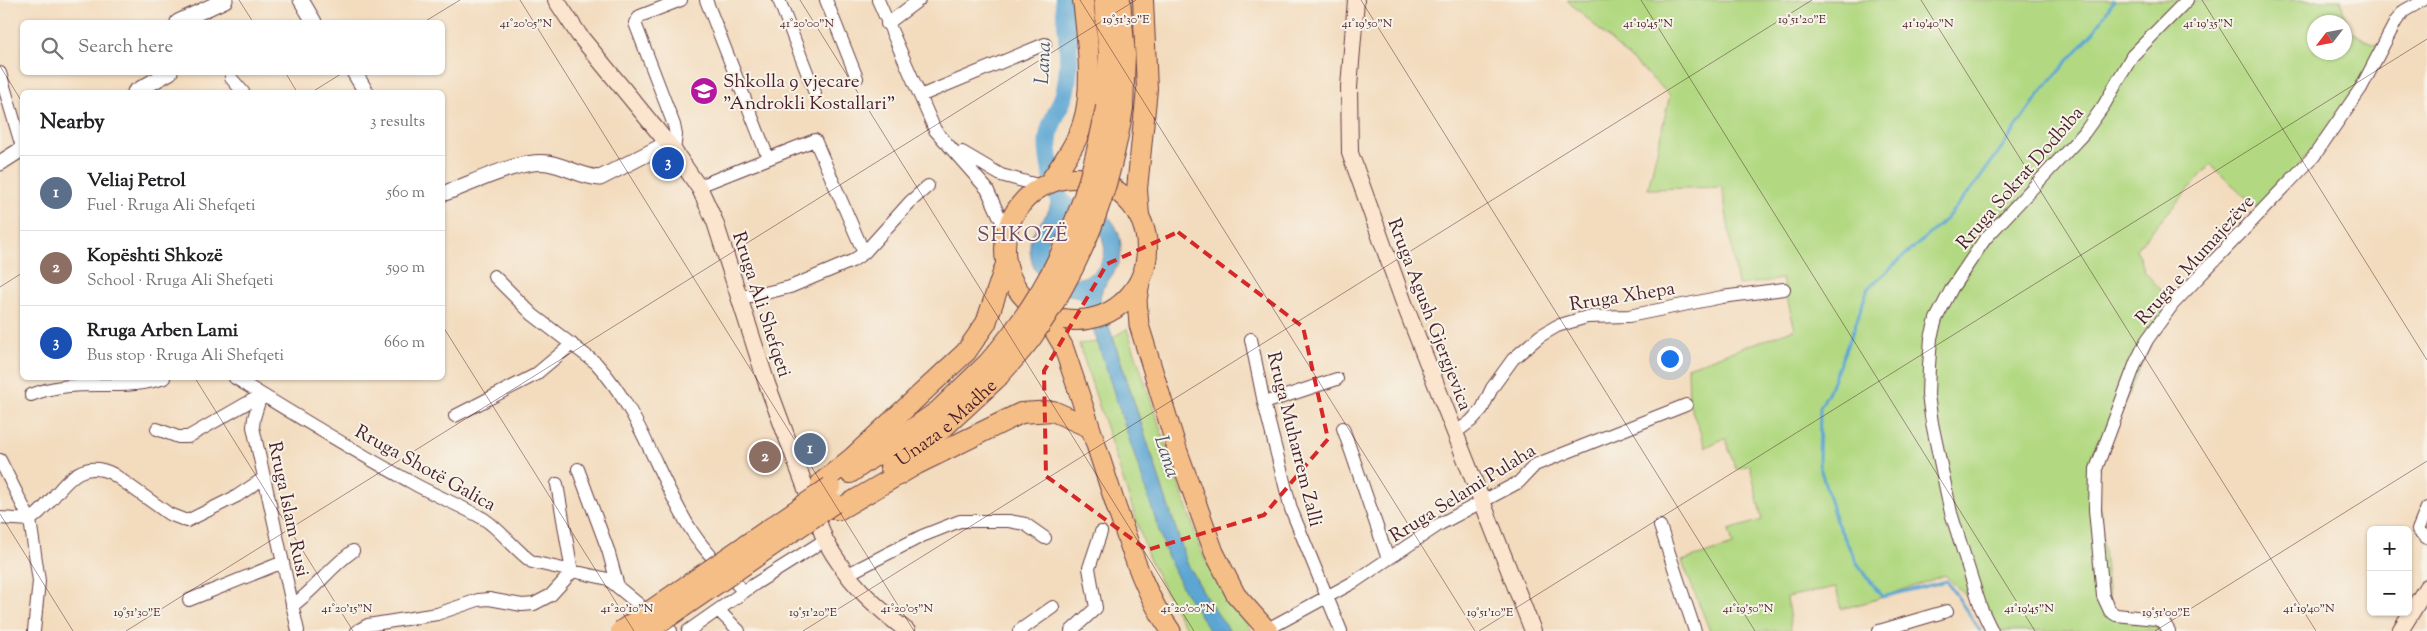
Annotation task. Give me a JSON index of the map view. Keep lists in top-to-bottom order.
{
  "streets": {
    "highway": ["Unaza e Madhe"],
    "main road": ["Rruga Ali Shefqeti", "Rruga Agush Gjergjevica"],
    "street": [
      "Rruga Sokrat Dodbiba",
      "Rruga e Mumajezëve",
      "Rruga Xhepa",
      "Rruga Muharrem Zalli",
      "Rruga Shotë Galica",
      "Rruga Selami Pulaha",
      "Rruga Islam Rusi"
    ]
  },
  "crossings": [
    ["Rruga Xhepa", "Rruga Agush Gjergjevica"],
    ["Rruga Agush Gjergjevica", "Rruga Selami Pulaha"],
    ["Rruga Muharrem Zalli", "Rruga Selami Pulaha"],
    ["Rruga Shotë Galica", "Rruga Islam Rusi"]
  ],
  "districts": ["SHKOZË"],
  "water": ["Lana"],
  "places": {
    "school or university": ["Shkolla 9 vjecare \"Androkli Kostallari\""]
  },
  "north": "bottom left",
  "page": {
    "search": "Search here",
    "heading": ["Nearby", "3 results"],
    "pins": ["3", "1", "2"],
    "list": [
      {
        "mark": "1",
        "name": "Veliaj Petrol",
        "note": "Fuel · Rruga Ali Shefqeti",
        "value": "560 m"
      },
      {
        "mark": "2",
        "name": "Kopështi Shkozë",
        "note": "School · Rruga Ali Shefqeti",
        "value": "590 m"
      },
      {
        "mark": "3",
        "name": "Rruga Arben Lami",
        "note": "Bus stop · Rruga Ali Shefqeti",
        "value": "660 m"
      }
    ],
    "map_buttons": ["+", "−"]
  },
  "coordinates": [
    "19°51'30\"E",
    "19°51'20\"E",
    "41°20'05\"N",
    "41°20'00\"N",
    "41°19'50\"N",
    "41°19'45\"N",
    "41°19'40\"N",
    "41°19'35\"N",
    "41°20'15\"N",
    "41°20'10\"N",
    "19°51'10\"E",
    "19°51'00\"E"
  ]
}
